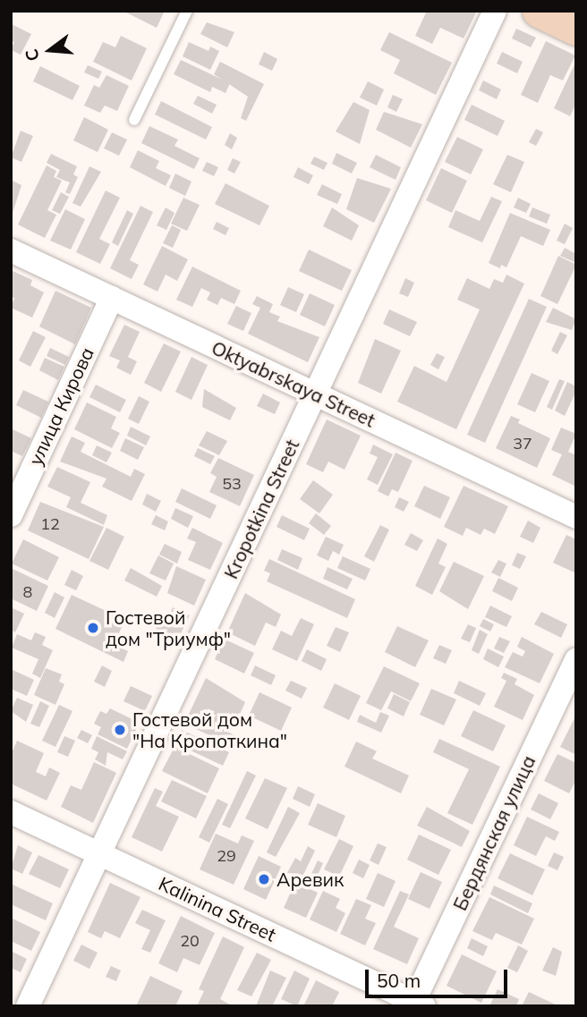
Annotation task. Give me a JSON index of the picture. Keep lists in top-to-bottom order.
{
  "streets": {
    "street": [
      "Oktyabrskaya Street",
      "улица Кирова",
      "Kropotkina Street",
      "Бердянская улица",
      "Kalinina Street"
    ]
  },
  "crossings": [
    ["Oktyabrskaya Street", "улица Кирова"],
    ["Oktyabrskaya Street", "Kropotkina Street"],
    ["Kropotkina Street", "Kalinina Street"],
    ["Бердянская улица", "Kalinina Street"]
  ],
  "places": ["Гостевой дом \"Триумф\"", "Гостевой дом \"На Кропоткина\"", "Аревик"],
  "house_numbers": [
    "37",
    "53",
    "12",
    "8",
    "29",
    "20"
  ],
  "scale_bar": "50 m",
  "north": "left"
}
